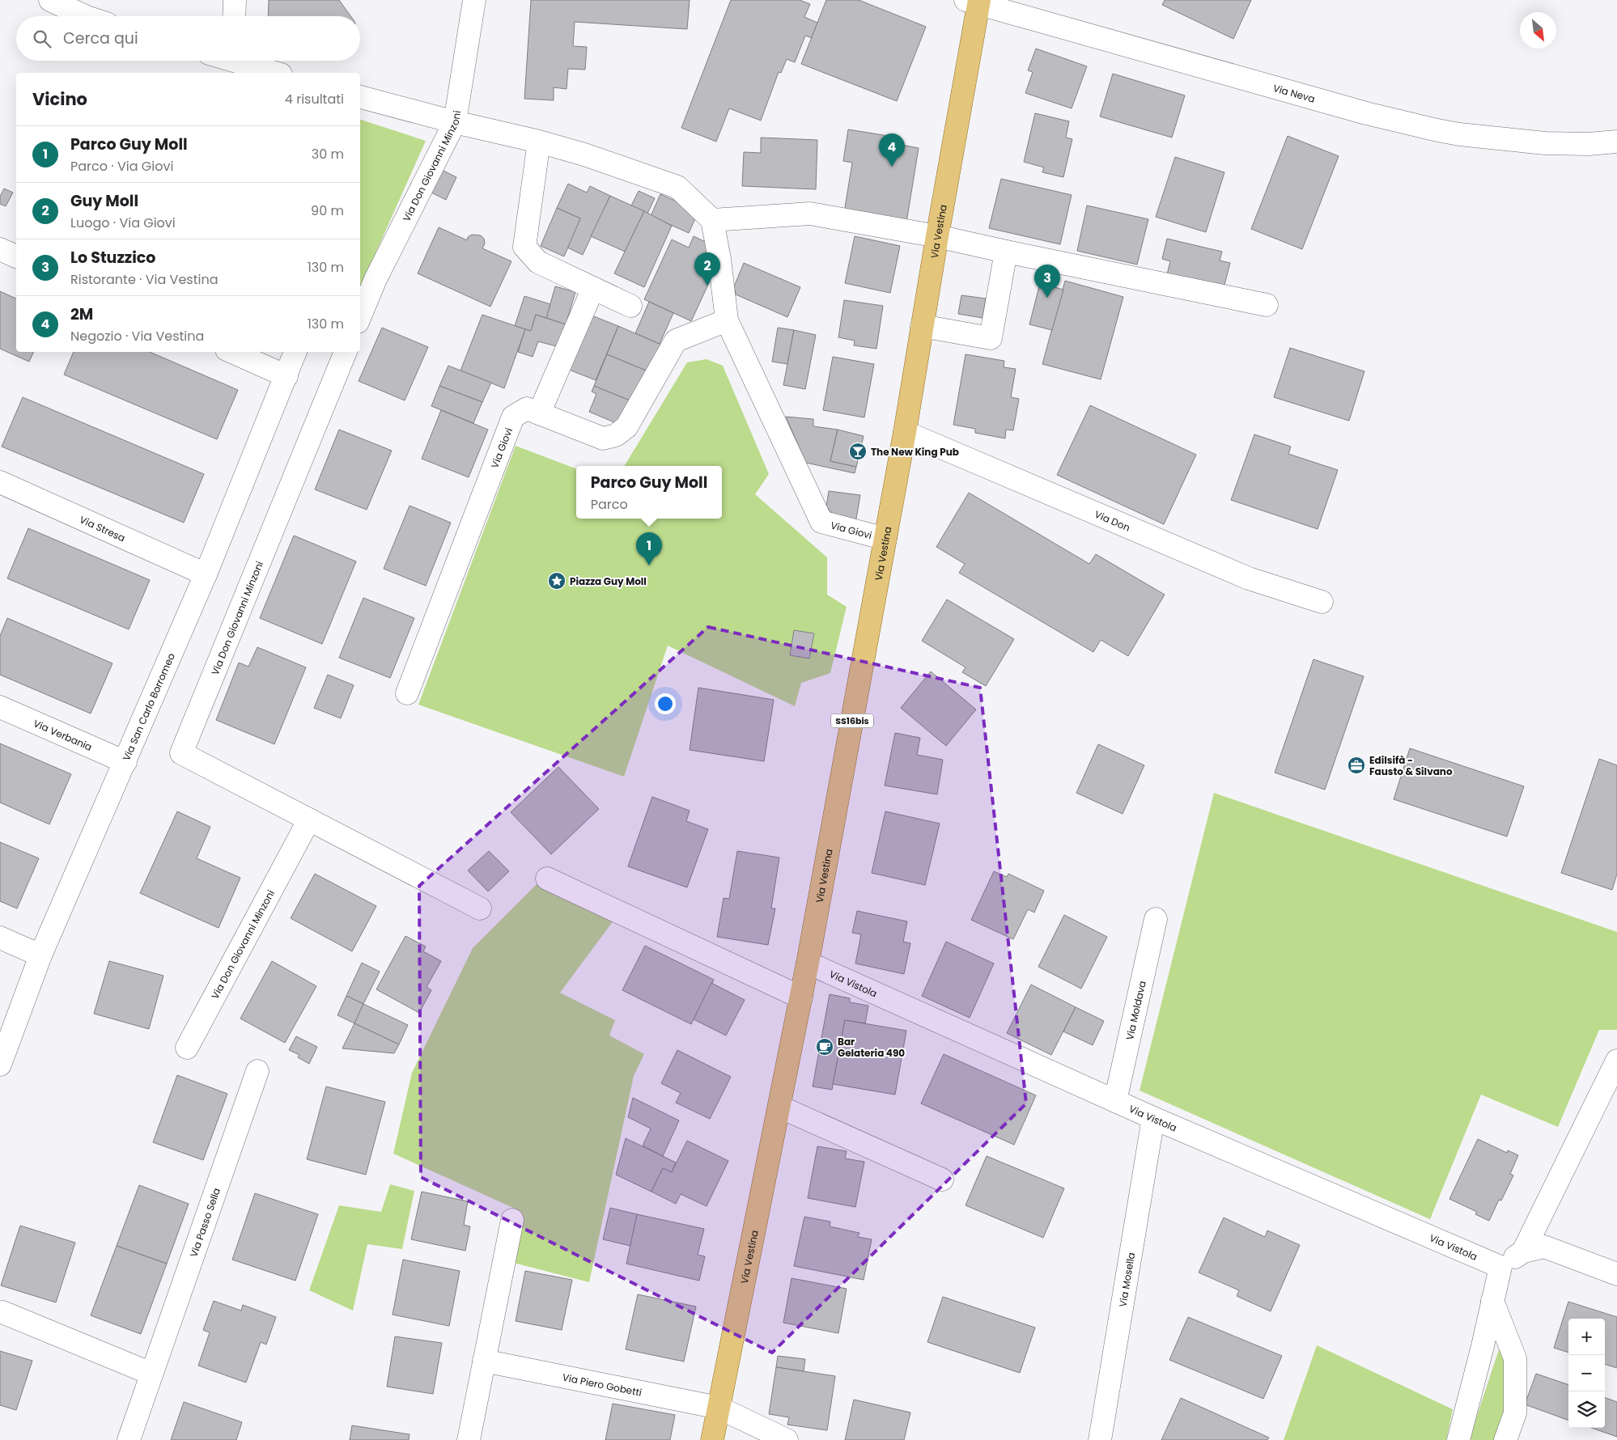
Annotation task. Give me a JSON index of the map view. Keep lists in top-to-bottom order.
{
  "streets": {
    "main road": ["Via Vestina", "SS16bis"],
    "street": [
      "Via Neva",
      "Via Don Giovanni Minzoni",
      "Via Giovi",
      "Via Don",
      "Via Stresa",
      "Via San Carlo Borromeo",
      "Via Verbania",
      "Via Vistola",
      "Via Moldava",
      "Via Passo Sella",
      "Via Mosella",
      "Via Piero Gobetti"
    ]
  },
  "crossings": [
    ["Via Neva", "Via Vestina"],
    ["Via Vestina", "Via Giovi"],
    ["Via Vestina", "Via Don"],
    ["Via Vestina", "Via Vistola"],
    ["Via Vestina", "Via Piero Gobetti"],
    ["Via Stresa", "Via San Carlo Borromeo"],
    ["Via San Carlo Borromeo", "Via Verbania"],
    ["Via Vistola", "Via Moldava"],
    ["Via Vistola", "Via Mosella"]
  ],
  "places": {
    "bar": ["The New King Pub"],
    "place": ["Piazza Guy Moll"],
    "office": ["Edilsifà - Fausto & Silvano"],
    "cafe": ["Bar Gelateria 490"]
  },
  "north": "bottom right",
  "page": {
    "search": "Cerca qui",
    "heading": ["Vicino", "4 risultati"],
    "list": [
      {
        "mark": "1",
        "name": "Parco Guy Moll",
        "note": "Parco · Via Giovi",
        "value": "30 m"
      },
      {
        "mark": "2",
        "name": "Guy Moll",
        "note": "Luogo · Via Giovi",
        "value": "90 m"
      },
      {
        "mark": "3",
        "name": "Lo Stuzzico",
        "note": "Ristorante · Via Vestina",
        "value": "130 m"
      },
      {
        "mark": "4",
        "name": "2M",
        "note": "Negozio · Via Vestina",
        "value": "130 m"
      }
    ],
    "pins": [
      "4",
      "2",
      "3",
      "1"
    ],
    "popup": ["Parco Guy Moll", "Parco"],
    "map_buttons": ["+", "−"]
  }
}
